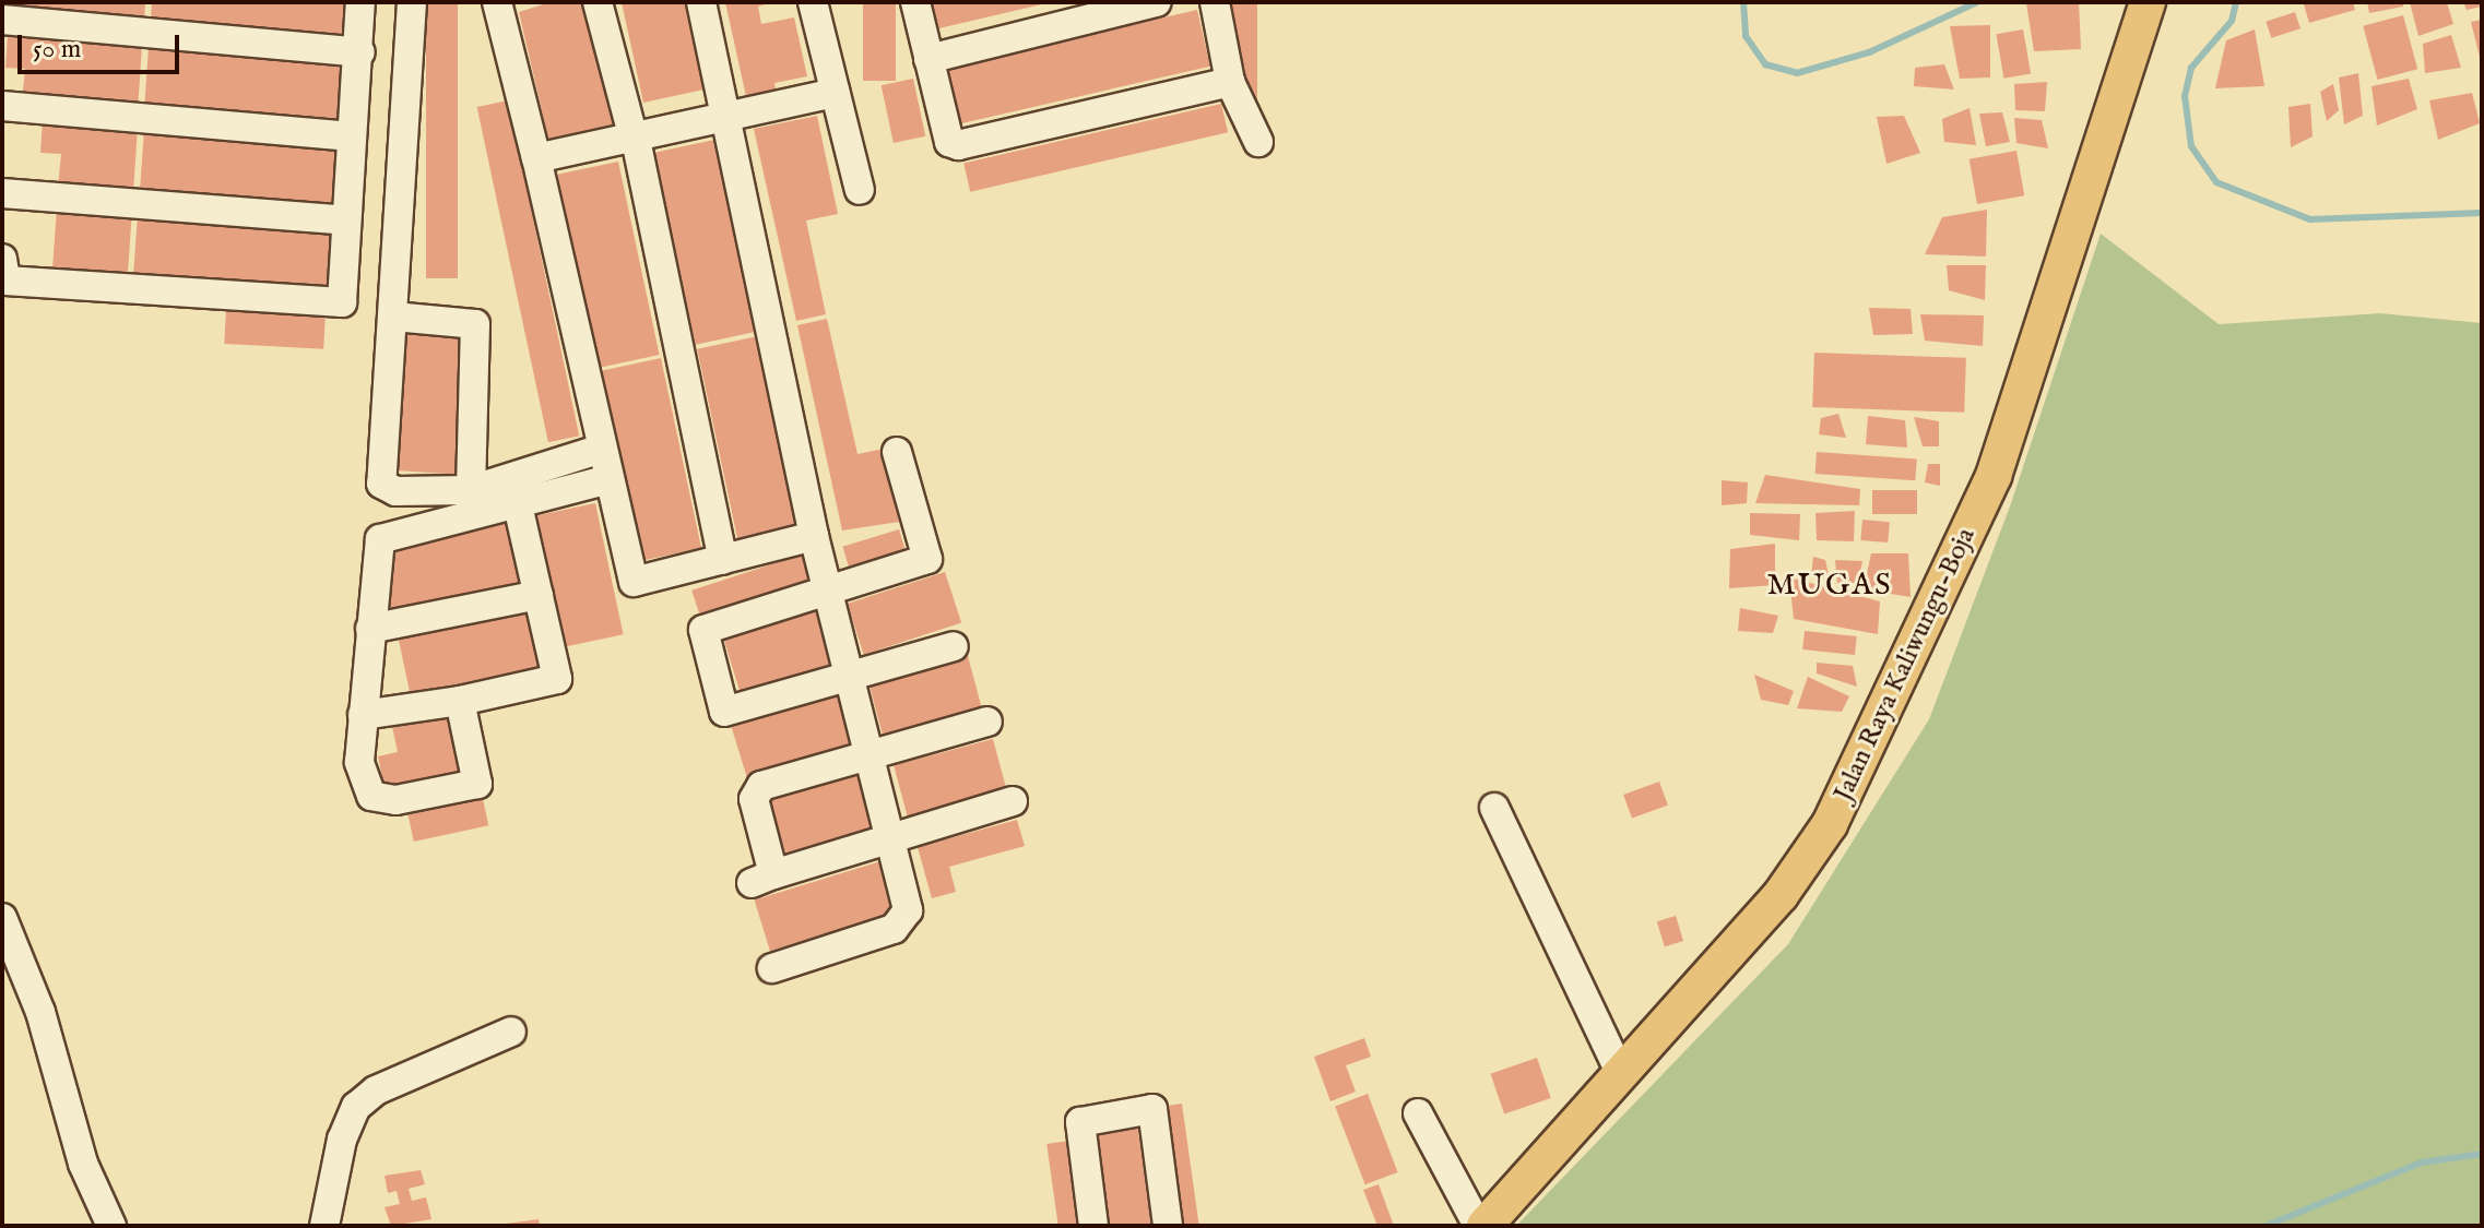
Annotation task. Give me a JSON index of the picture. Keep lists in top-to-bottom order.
{
  "streets": {
    "main road": ["Jalan Raya Kaliwungu-Boja"]
  },
  "districts": ["MUGAS"],
  "scale_bar": "50 m"
}
